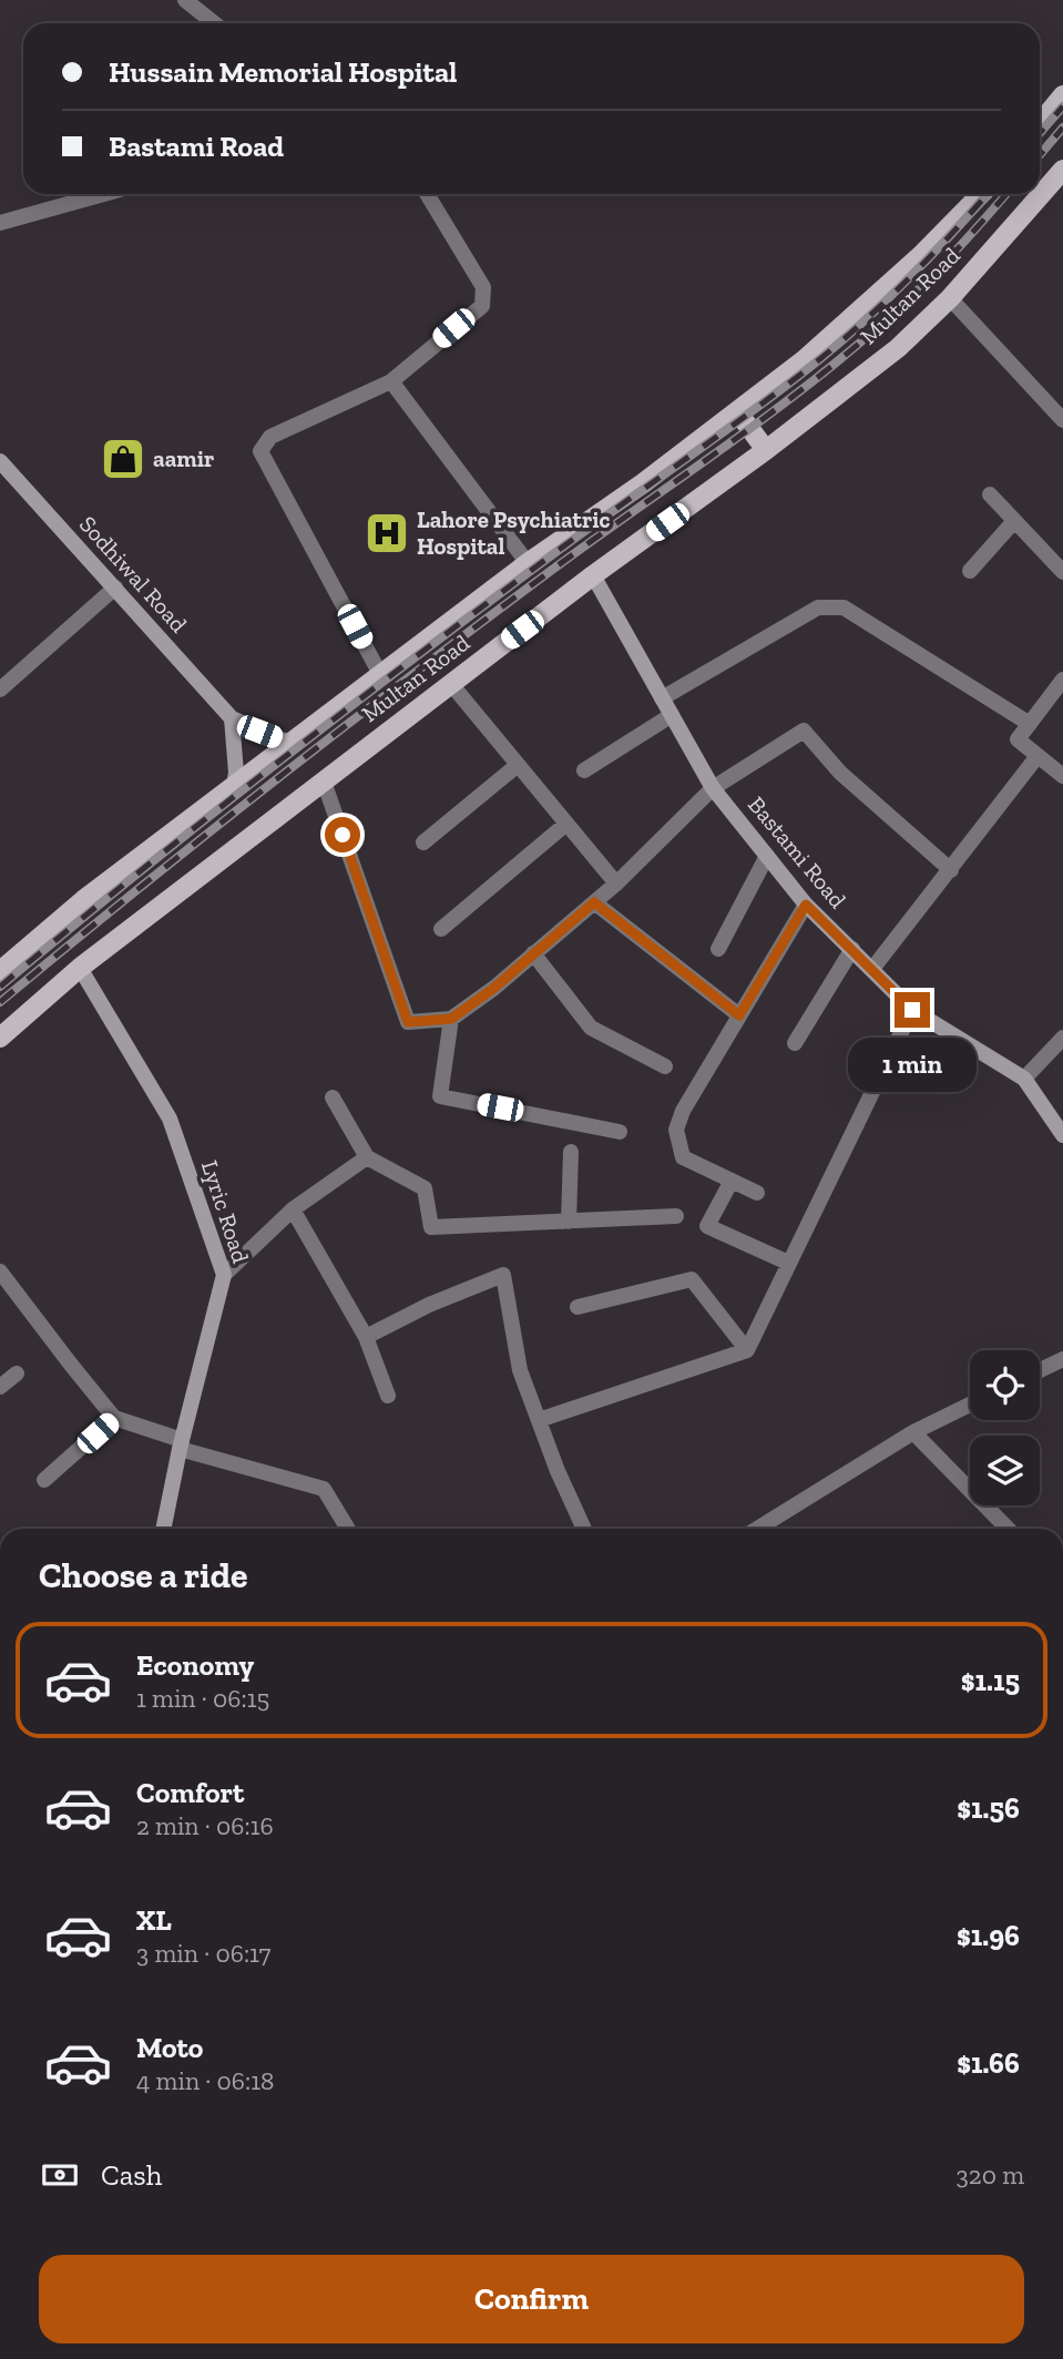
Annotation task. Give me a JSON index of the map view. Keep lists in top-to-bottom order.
{
  "streets": {
    "main road": ["Multan Road"],
    "street": ["Sodhiwal Road", "Bastami Road", "Lyric Road"]
  },
  "crossings": [
    ["Multan Road", "Sodhiwal Road"],
    ["Multan Road", "Bastami Road"],
    ["Multan Road", "Lyric Road"]
  ],
  "places": {
    "shop": ["aamir"],
    "hospital": ["Lahore Psychiatric Hospital"]
  },
  "page": {
    "banner": ["Hussain Memorial Hospital", "Bastami Road"],
    "bubble": "1 min",
    "heading": "Choose a ride",
    "list": [
      {
        "name": "Economy",
        "note": "1 min · 06:15",
        "value": "$1.15"
      },
      {
        "name": "Comfort",
        "note": "2 min · 06:16",
        "value": "$1.56"
      },
      {
        "name": "XL",
        "note": "3 min · 06:17",
        "value": "$1.96"
      },
      {
        "name": "Moto",
        "note": "4 min · 06:18",
        "value": "$1.66"
      }
    ],
    "pay": ["Cash", "320 m"],
    "buttons": "Confirm"
  }
}
